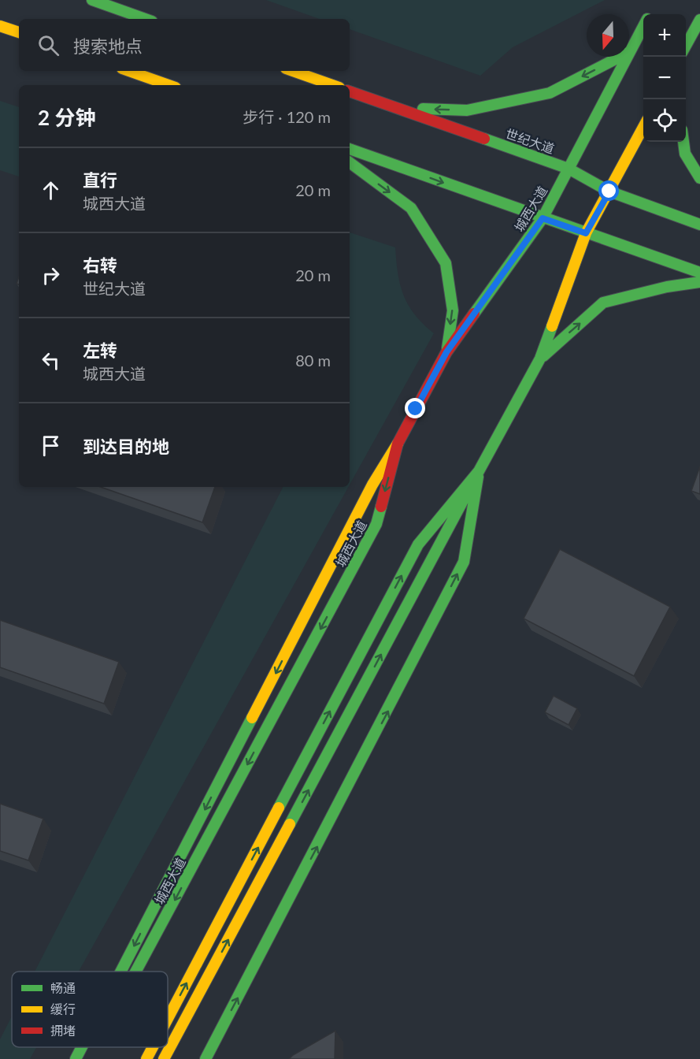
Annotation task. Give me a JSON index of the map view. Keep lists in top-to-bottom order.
{
  "streets": {
    "main road": ["世纪大道", "城西大道"]
  },
  "crossings": [
    ["世纪大道", "城西大道"]
  ],
  "legend": ["畅通", "缓行", "拥堵"],
  "north": "bottom",
  "page": {
    "map_buttons": ["+", "−"],
    "search": "搜索地点",
    "heading": ["2 分钟", "步行 · 120 m"],
    "list": [
      ["直行", "城西大道", "20 m"],
      ["右转", "世纪大道", "20 m"],
      ["左转", "城西大道", "80 m"],
      "到达目的地"
    ]
  }
}
